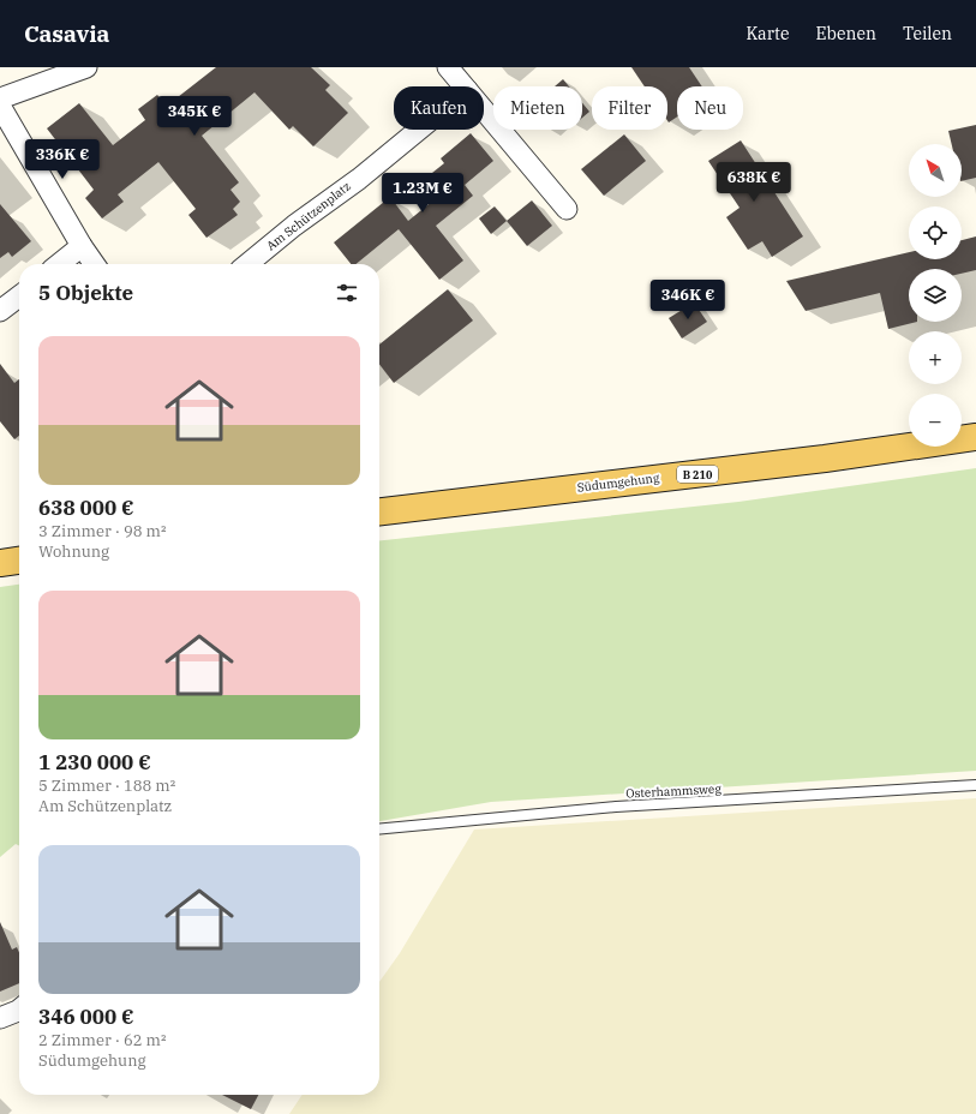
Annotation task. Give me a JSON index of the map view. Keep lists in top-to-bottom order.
{
  "streets": {
    "main road": ["B 210", "Südumgehung"],
    "street": ["Am Schützenplatz"],
    "lane": ["Osterhammsweg"]
  },
  "north": "top left",
  "page": {
    "header": "Casavia",
    "nav": ["Karte", "Ebenen", "Teilen"],
    "chip": [
      "Kaufen",
      "Mieten",
      "Filter",
      "Neu"
    ],
    "price": [
      "345K €",
      "336K €",
      "638K €",
      "1.23M €",
      "346K €"
    ],
    "map_buttons": ["+", "−"],
    "heading": "5 Objekte",
    "list": [
      {
        "name": "638 000 €",
        "note": "3 Zimmer · 98 m² · Wohnung"
      },
      {
        "name": "1 230 000 €",
        "note": "5 Zimmer · 188 m² · Am Schützenplatz"
      },
      {
        "name": "346 000 €",
        "note": "2 Zimmer · 62 m² · Südumgehung"
      }
    ]
  }
}
